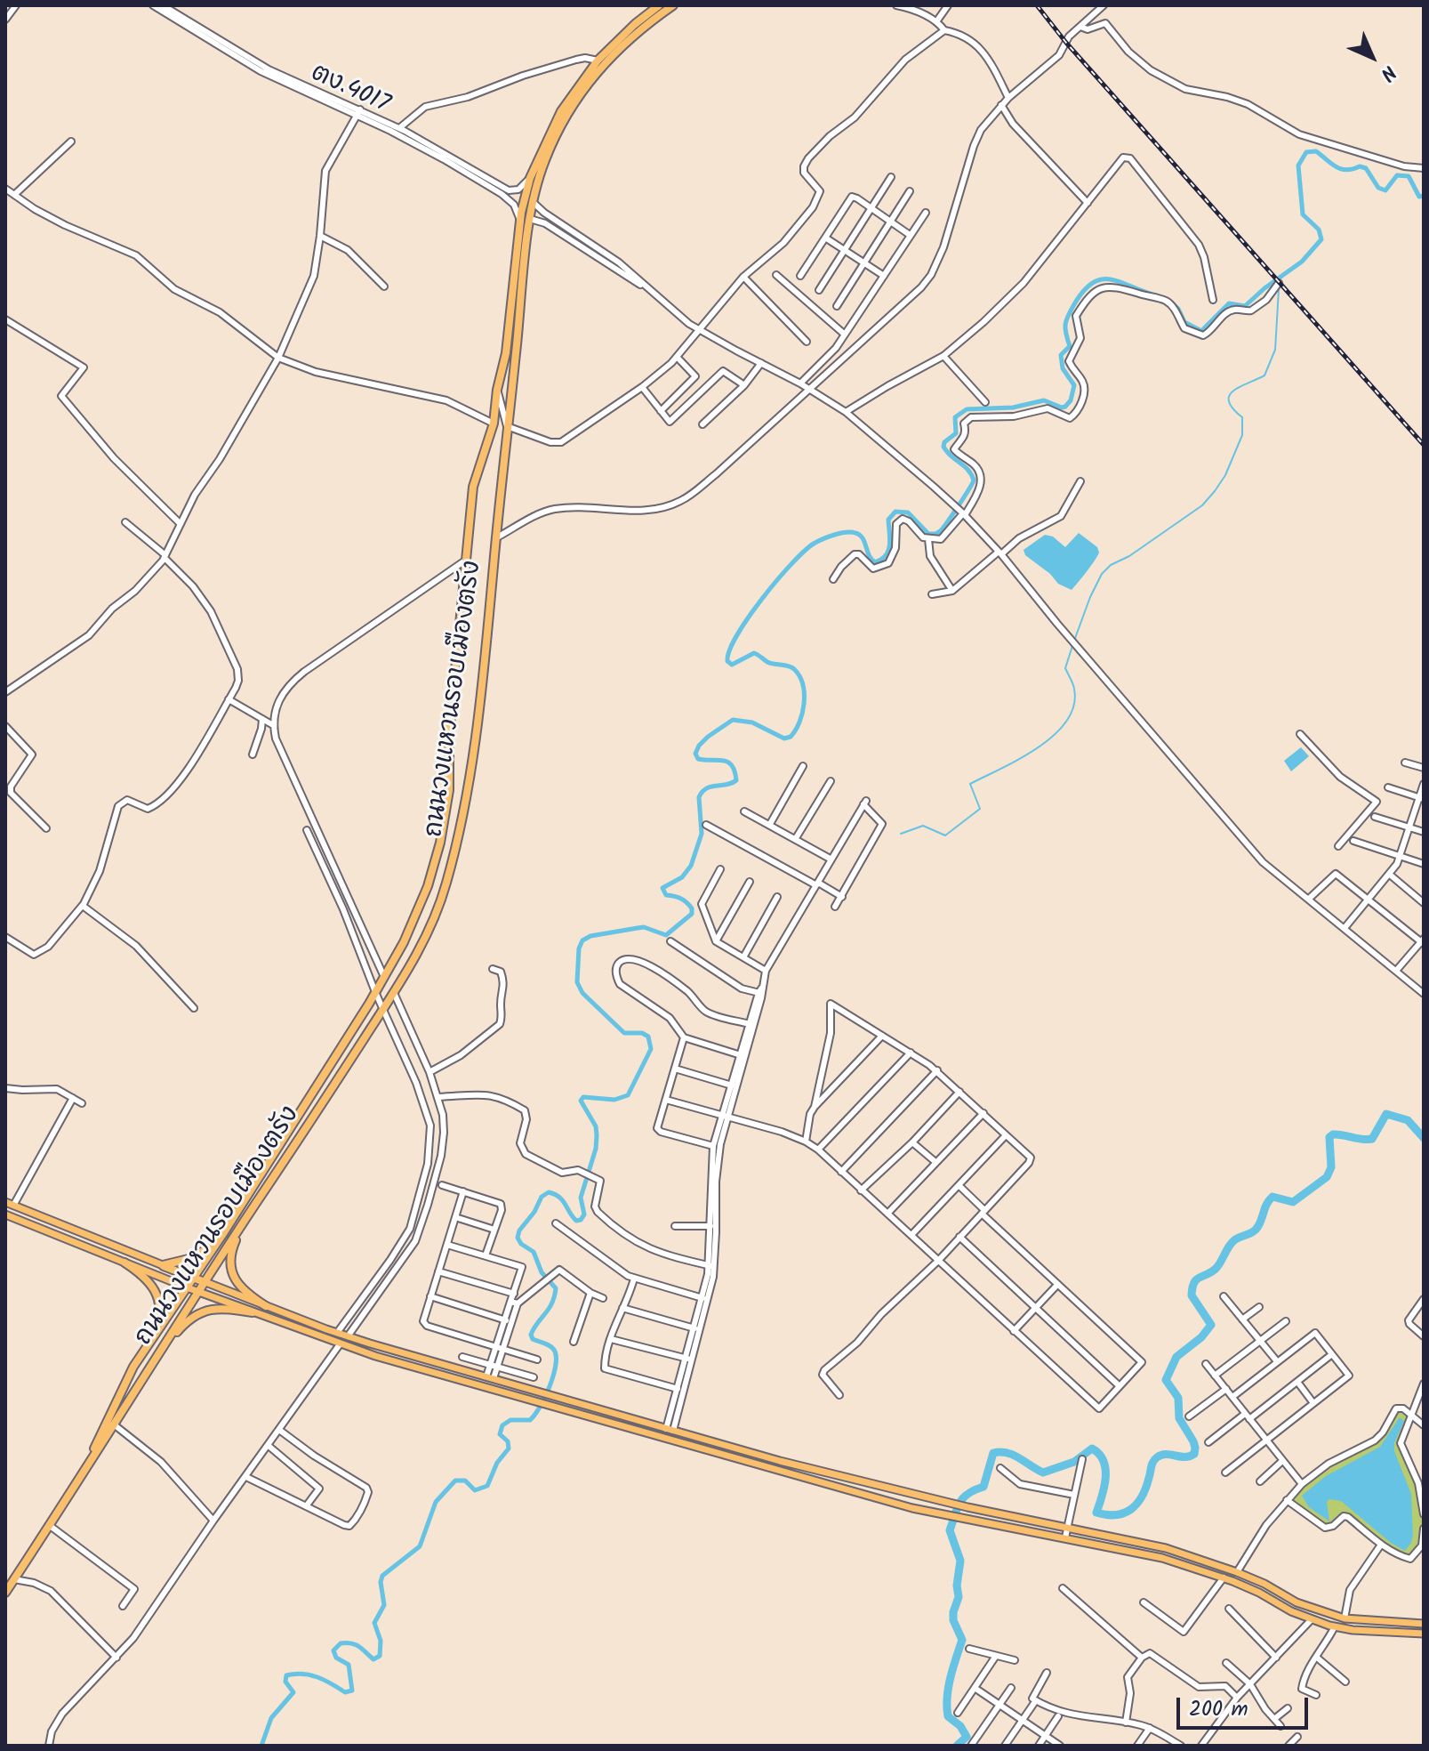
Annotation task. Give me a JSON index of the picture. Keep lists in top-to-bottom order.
{
  "streets": {
    "highway": ["ถนนวงแหวนรอบเมืองตรัง"],
    "street": ["ตง.4017"]
  },
  "crossings": [
    ["ตง.4017", "ถนนวงแหวนรอบเมืองตรัง"]
  ],
  "scale_bar": "200 m",
  "north": "bottom right"
}
